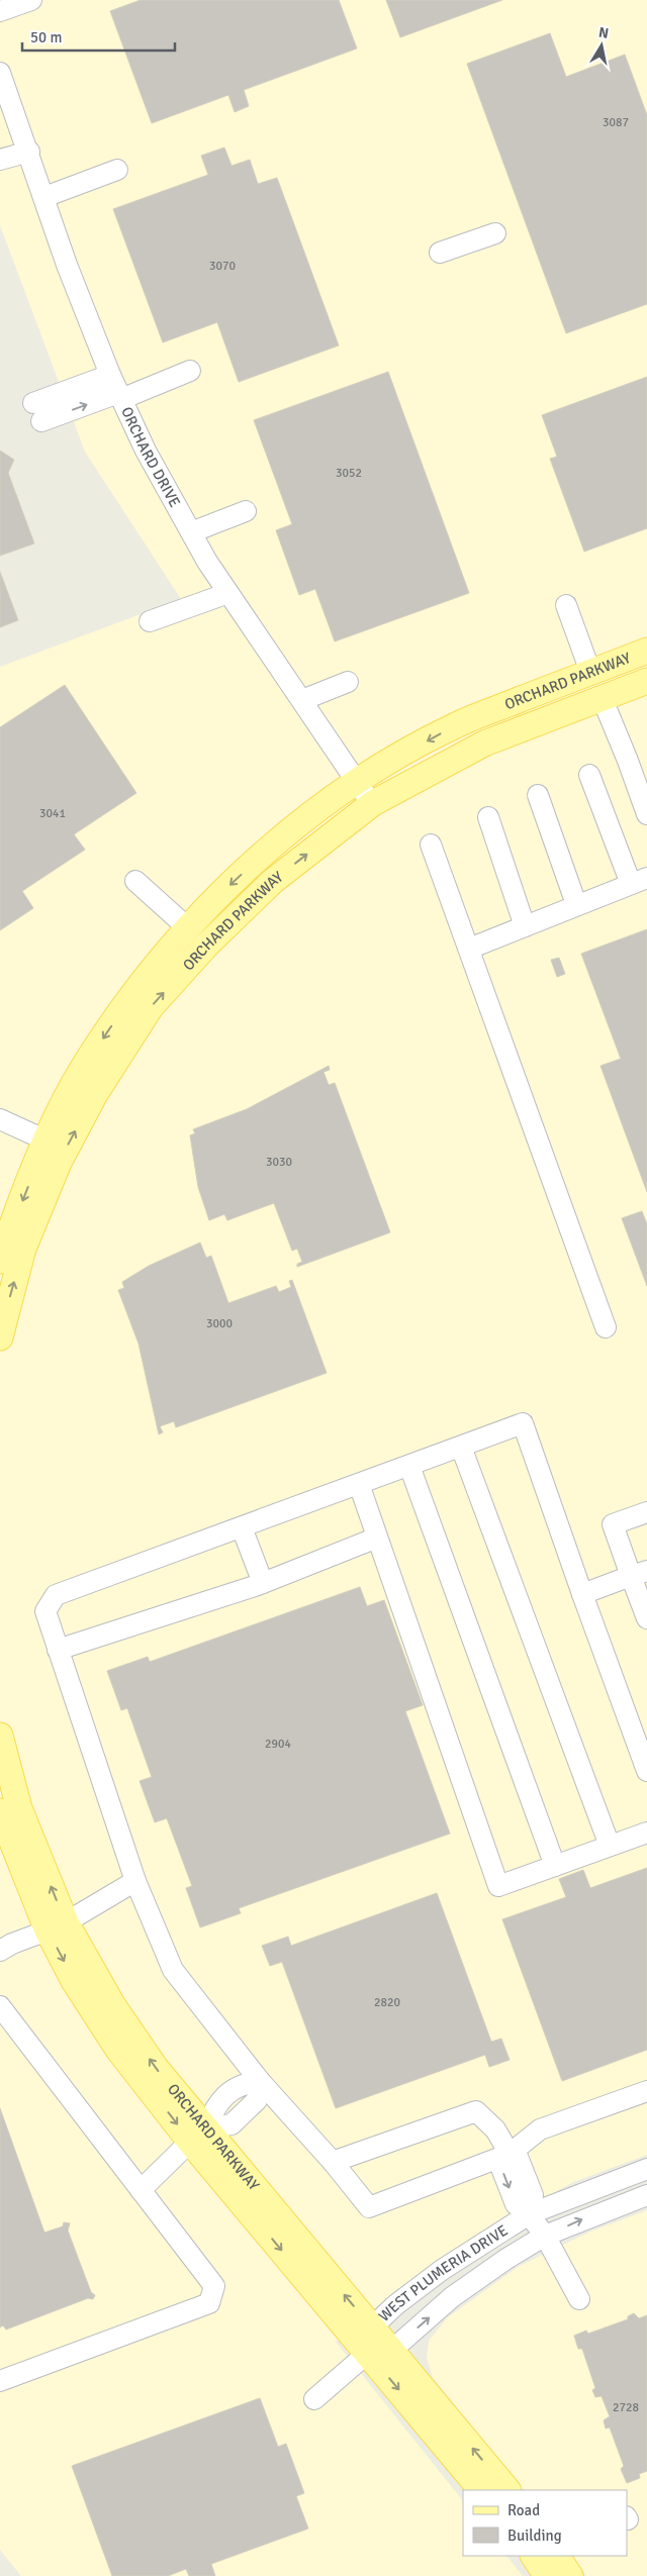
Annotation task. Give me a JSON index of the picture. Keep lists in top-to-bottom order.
{
  "streets": {
    "main road": ["ORCHARD PARKWAY"],
    "street": ["ORCHARD DRIVE", "WEST PLUMERIA DRIVE"]
  },
  "crossings": [
    ["ORCHARD DRIVE", "ORCHARD PARKWAY"],
    ["ORCHARD PARKWAY", "WEST PLUMERIA DRIVE"]
  ],
  "house_numbers": [
    "3087",
    "3070",
    "3052",
    "3041",
    "3030",
    "3000",
    "2904",
    "2820",
    "2728"
  ],
  "legend": ["Road", "Building"],
  "scale_bar": "50 m",
  "north": "top"
}
